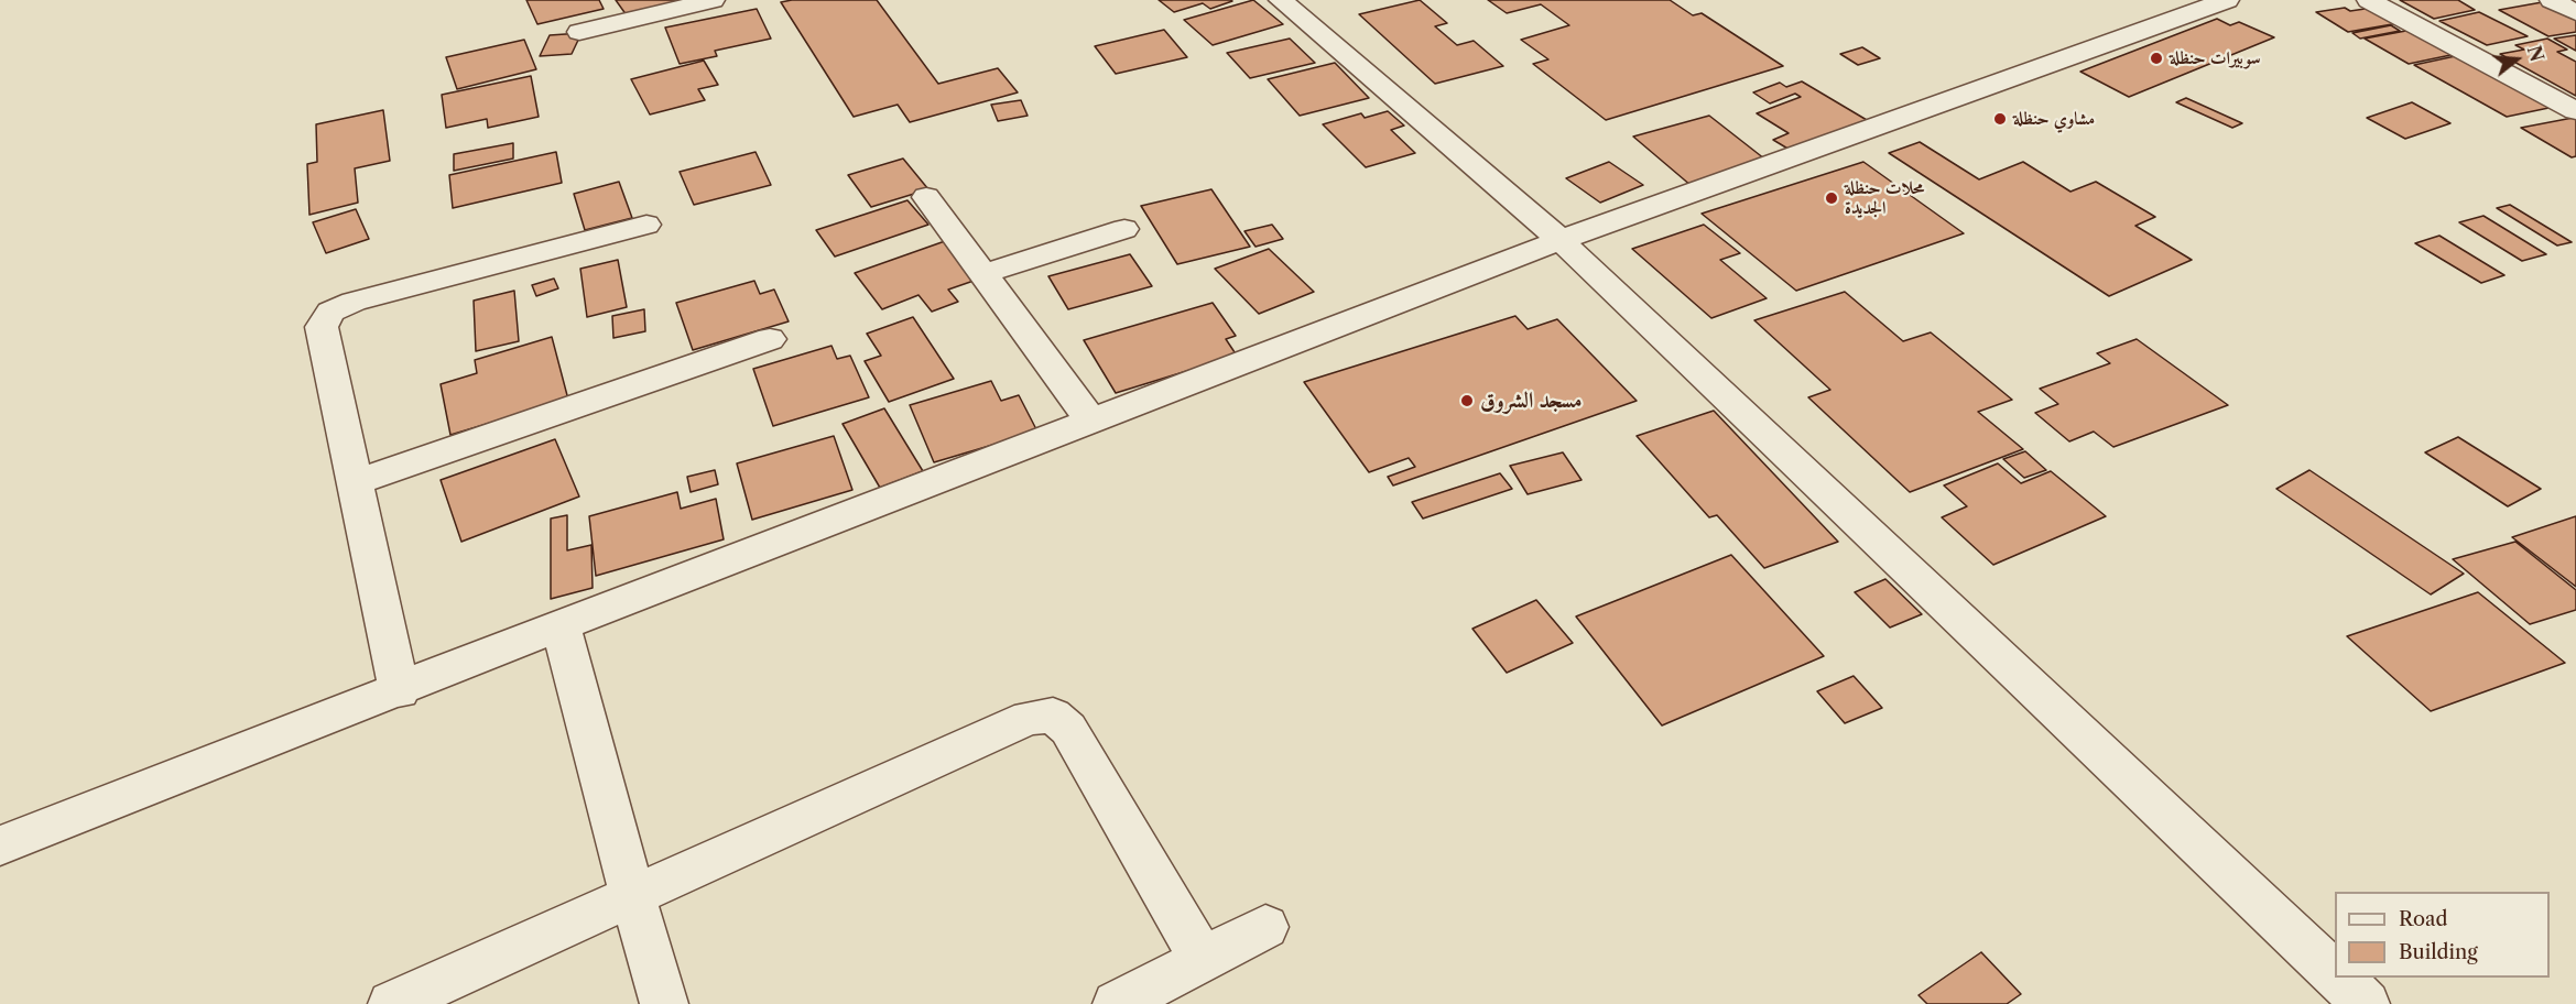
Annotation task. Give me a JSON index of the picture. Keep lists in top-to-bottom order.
{
  "places": [
    "سوبيرات حنظلة",
    "مشاوي حنظلة",
    "محلات حنظلة الجديدة",
    "مسجد الشروق"
  ],
  "legend": ["Road", "Building"],
  "north": "right"
}
